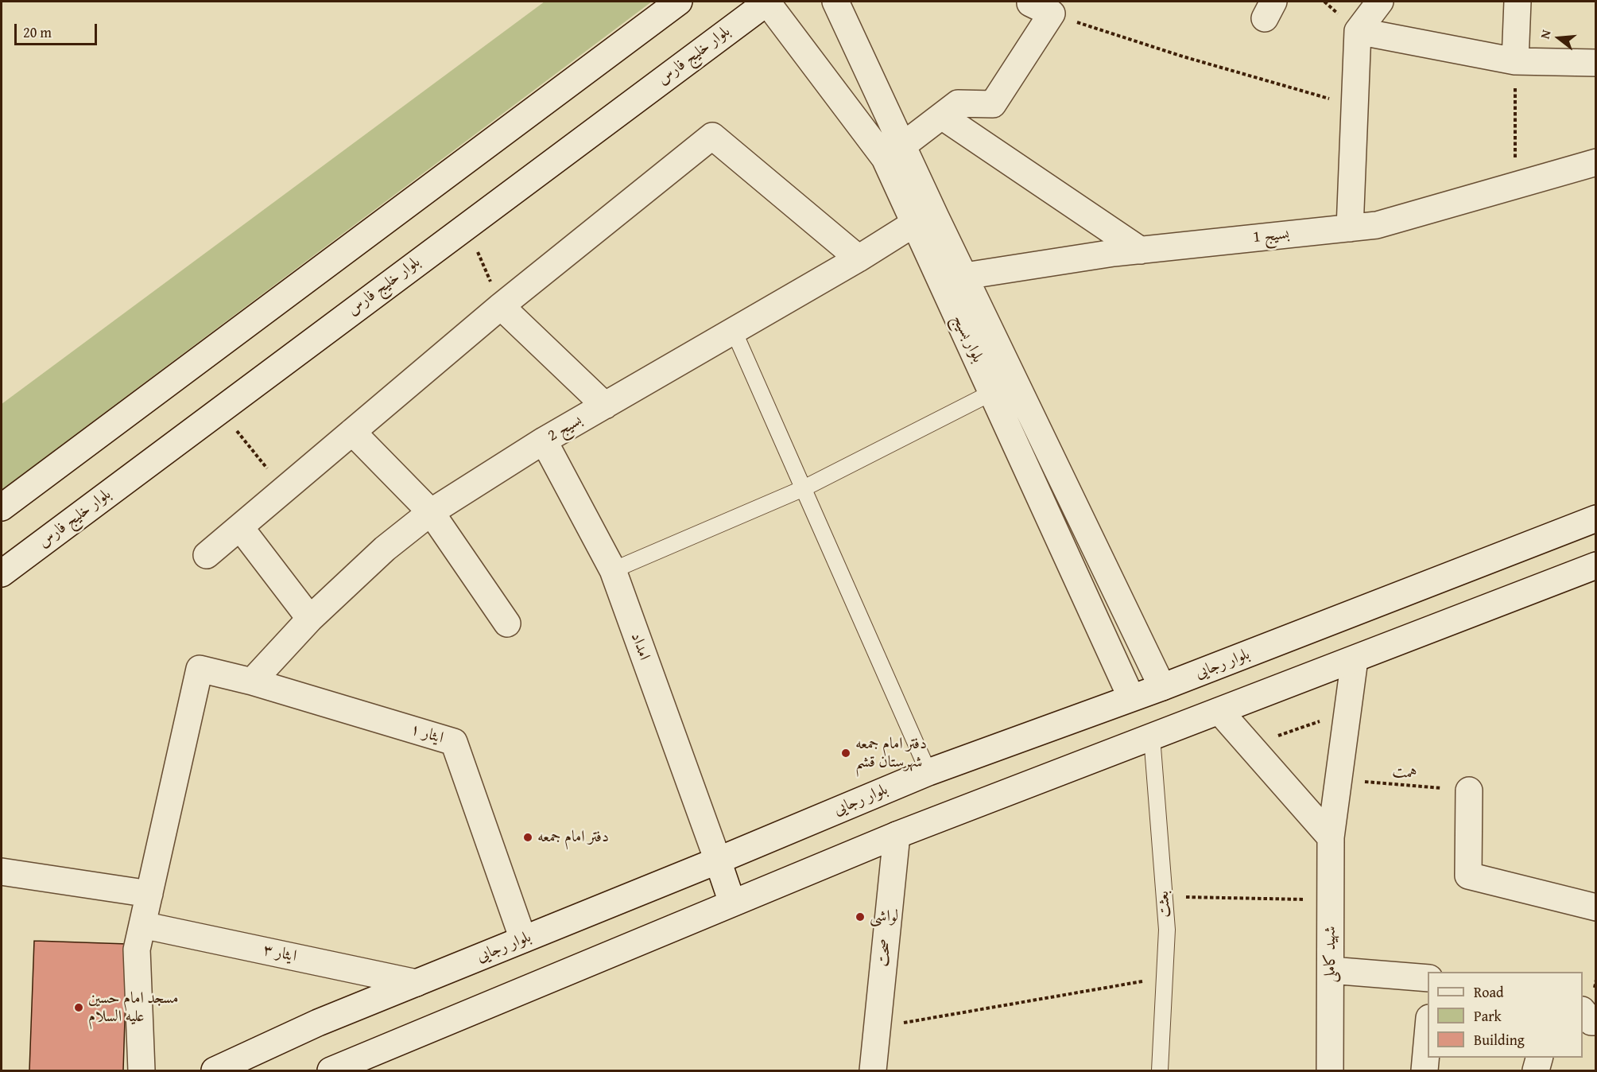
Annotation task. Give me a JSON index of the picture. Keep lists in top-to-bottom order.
{
  "streets": {
    "street": [
      "بلوار خلیج فارس",
      "بسیج 1",
      "بلوار بسیج",
      "بسیج 2",
      "امداد",
      "بلوار رجایی",
      "ایثار ۱",
      "صحت",
      "ایثار ۳",
      "شهید کاملی"
    ],
    "lane": ["بعثت"],
    "path": ["همت"]
  },
  "crossings": [
    ["بلوار خلیج فارس", "بلوار بسیج"],
    ["بسیج 1", "بلوار بسیج"],
    ["بلوار بسیج", "بسیج 2"],
    ["بلوار بسیج", "بلوار رجایی"],
    ["بسیج 2", "امداد"],
    ["بسیج 2", "ایثار ۱"],
    ["امداد", "بلوار رجایی"],
    ["بلوار رجایی", "ایثار ۱"],
    ["بلوار رجایی", "ایثار ۳"],
    ["همت", "شهید کاملی"]
  ],
  "places": [
    "دفتر امام جمعه شهرستان قشم",
    "دفتر امام جمعه",
    "لواشی",
    "مسجد امام حسین علیه السلام"
  ],
  "legend": ["Road", "Park", "Building"],
  "scale_bar": "20 m",
  "north": "left"
}
